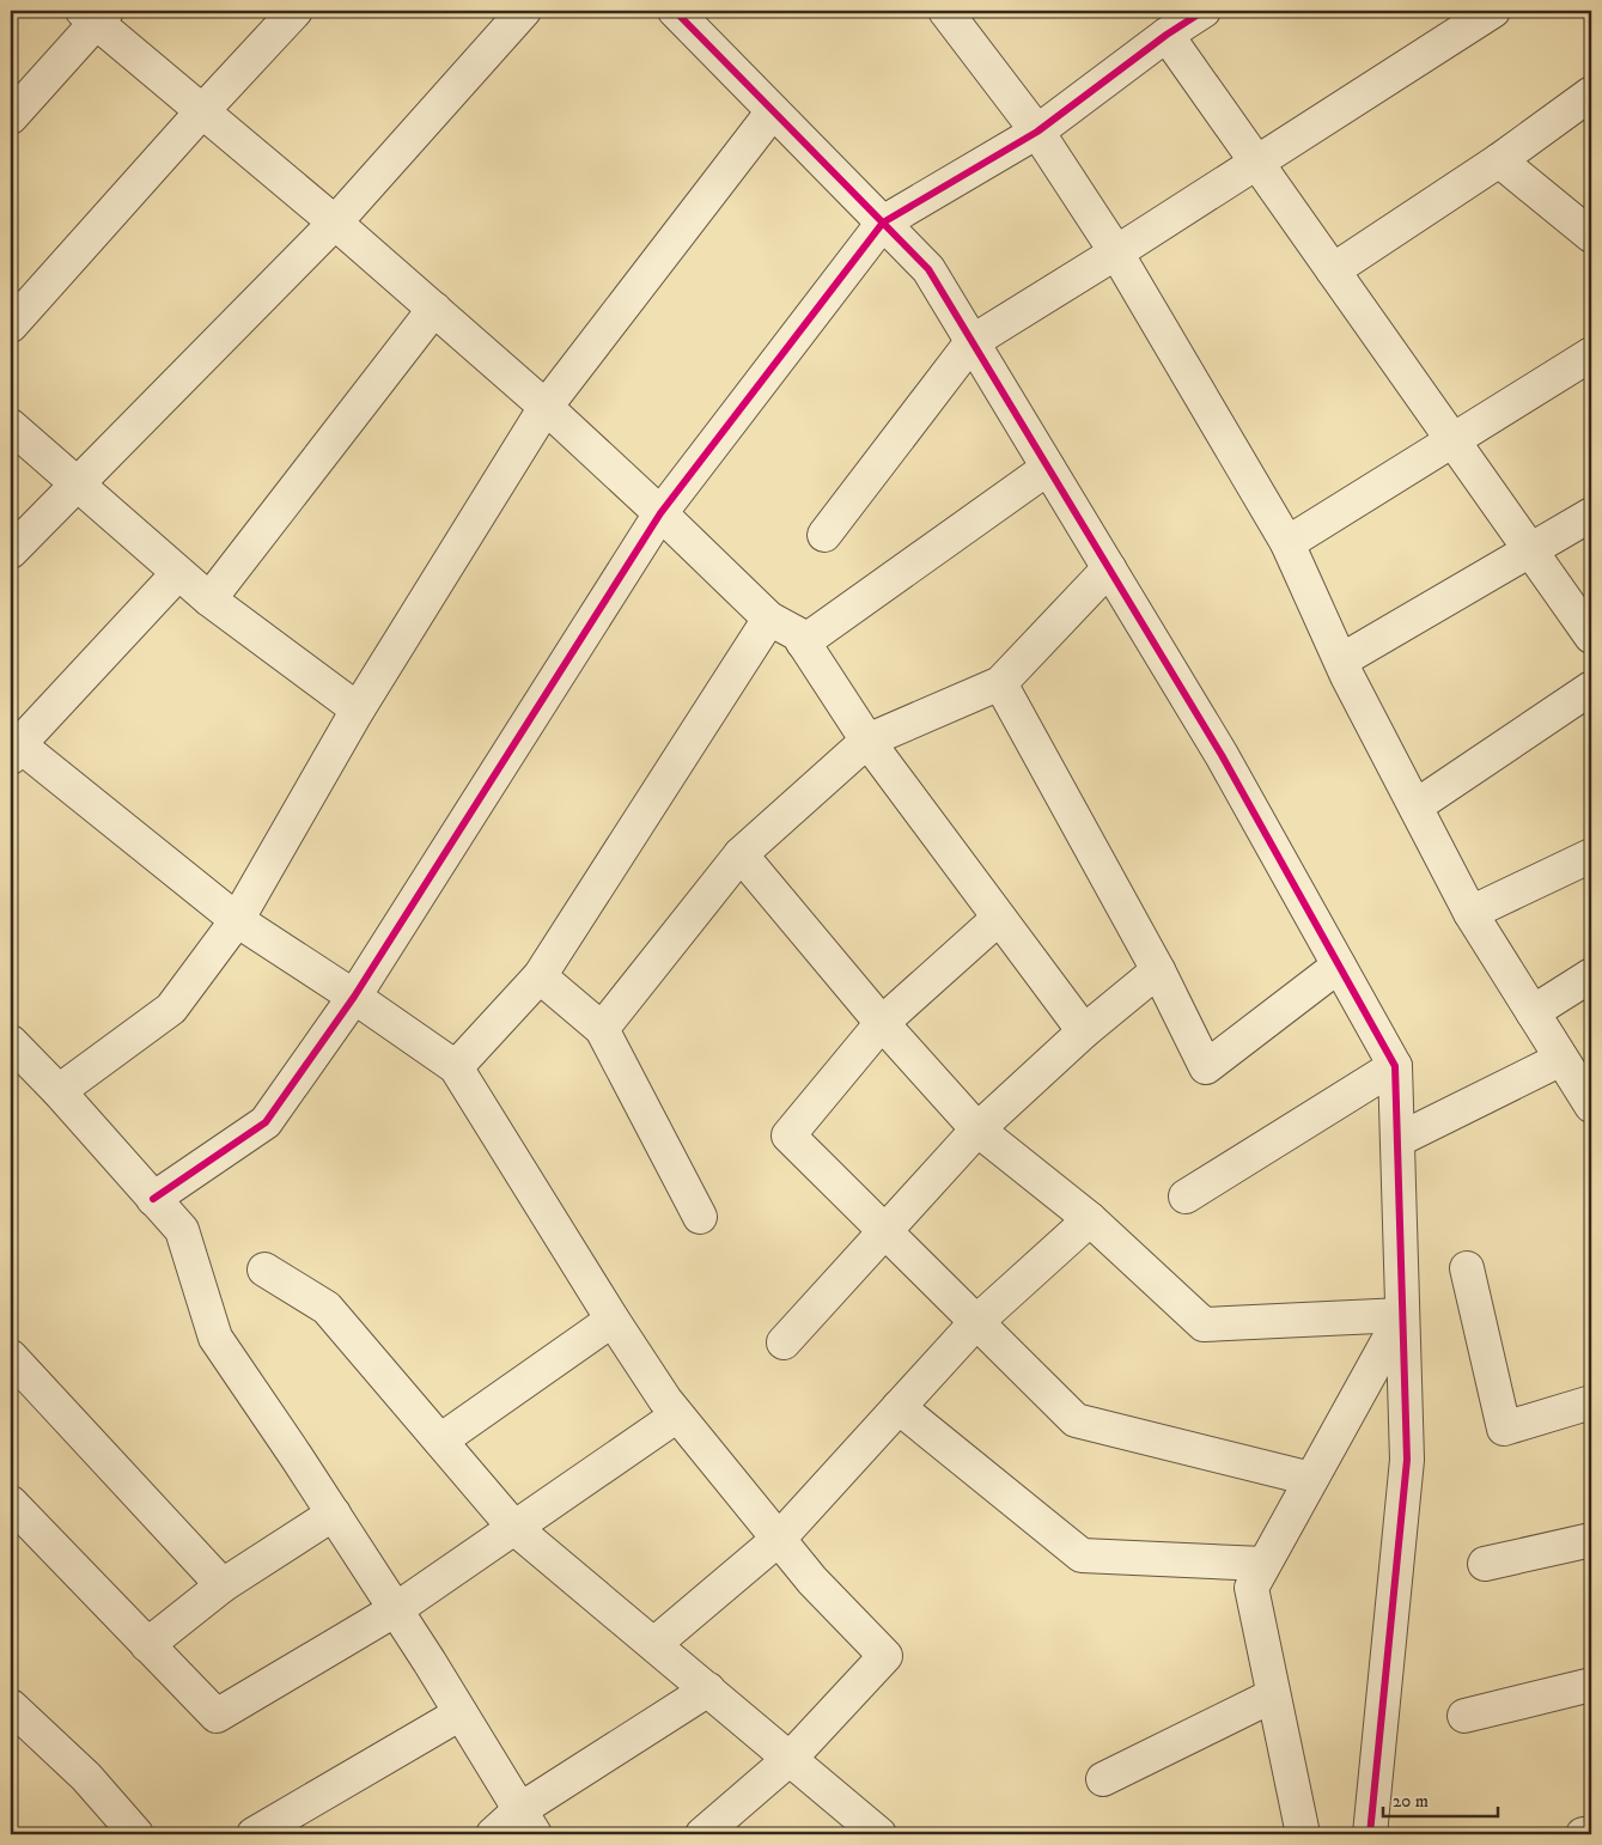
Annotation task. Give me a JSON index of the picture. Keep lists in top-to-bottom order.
{
  "scale_bar": "20 m"
}
